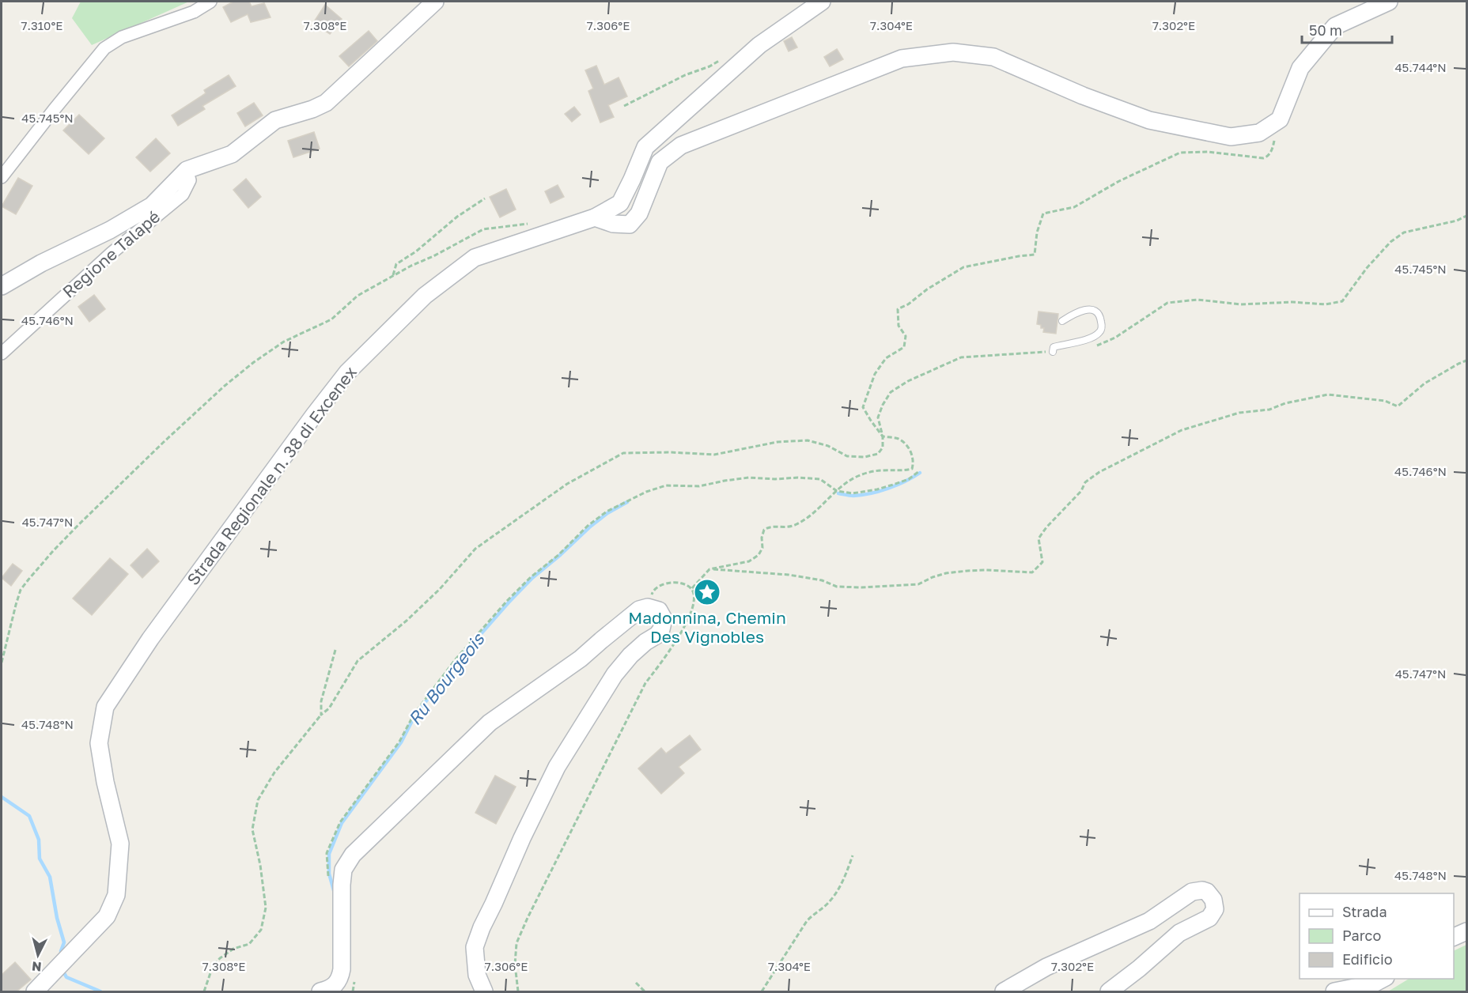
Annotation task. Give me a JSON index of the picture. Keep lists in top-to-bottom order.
{
  "streets": {
    "main road": ["Strada Regionale n. 38 di Excenex"],
    "street": ["Regione Talapé"]
  },
  "water": ["Ru Bourgeois"],
  "places": {
    "place": ["Madonnina, Chemin Des Vignobles"]
  },
  "legend": ["Strada", "Parco", "Edificio"],
  "scale_bar": "50 m",
  "north": "bottom",
  "coordinates": [
    "7.310°E",
    "7.308°E",
    "7.306°E",
    "7.304°E",
    "7.302°E",
    "45.744°N",
    "45.745°N",
    "45.746°N",
    "45.747°N",
    "45.748°N"
  ]
}
